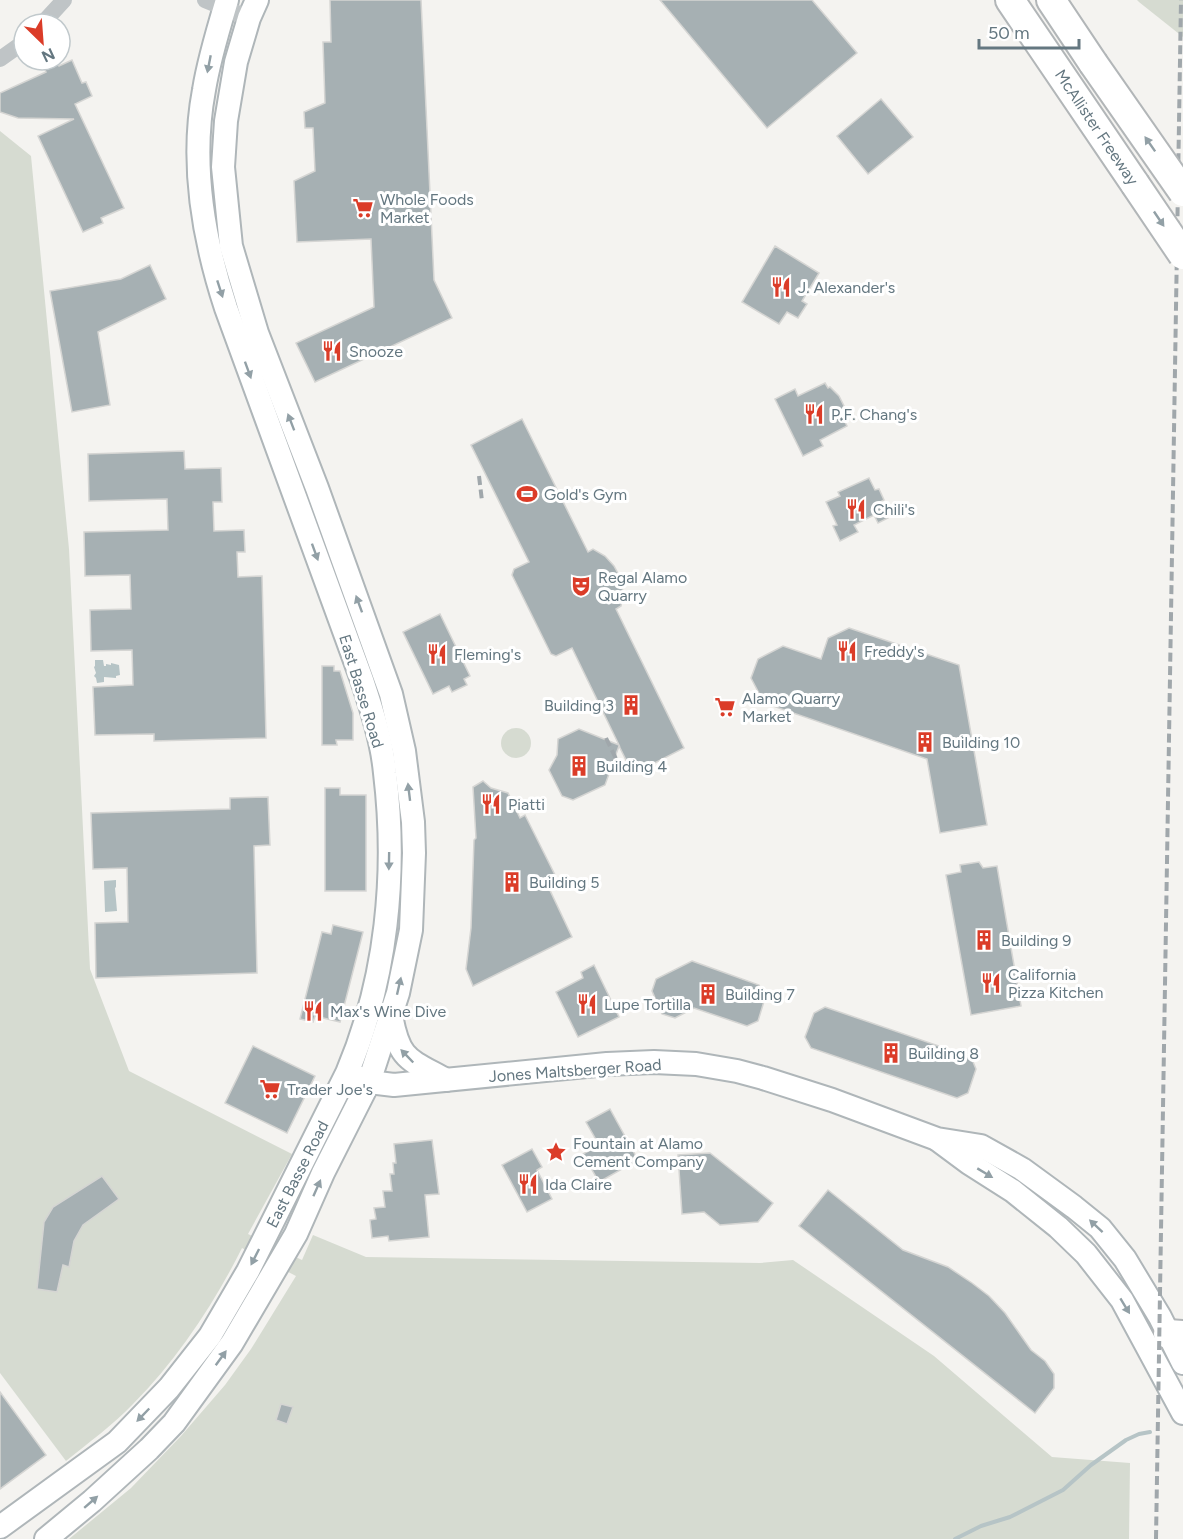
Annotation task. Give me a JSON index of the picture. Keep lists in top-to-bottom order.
{
  "streets": {
    "highway": ["McAllister Freeway"],
    "main road": ["East Basse Road", "Jones Maltsberger Road"]
  },
  "crossings": [
    ["East Basse Road", "Jones Maltsberger Road"]
  ],
  "places": {
    "supermarket": ["Whole Foods Market", "Alamo Quarry Market", "Trader Joe's"],
    "restaurant": [
      "J. Alexander's",
      "Snooze",
      "P.F. Chang's",
      "Chili's",
      "Freddy's",
      "Fleming's",
      "Piatti",
      "California Pizza Kitchen",
      "Lupe Tortilla",
      "Max's Wine Dive",
      "Ida Claire"
    ],
    "sports": ["Gold's Gym"],
    "theatre": ["Regal Alamo Quarry"],
    "building": [
      "Building 3",
      "Building 10",
      "Building 4",
      "Building 5",
      "Building 9",
      "Building 7",
      "Building 8"
    ],
    "place": ["Fountain at Alamo Cement Company"]
  },
  "scale_bar": "50 m",
  "north": "bottom right"
}
